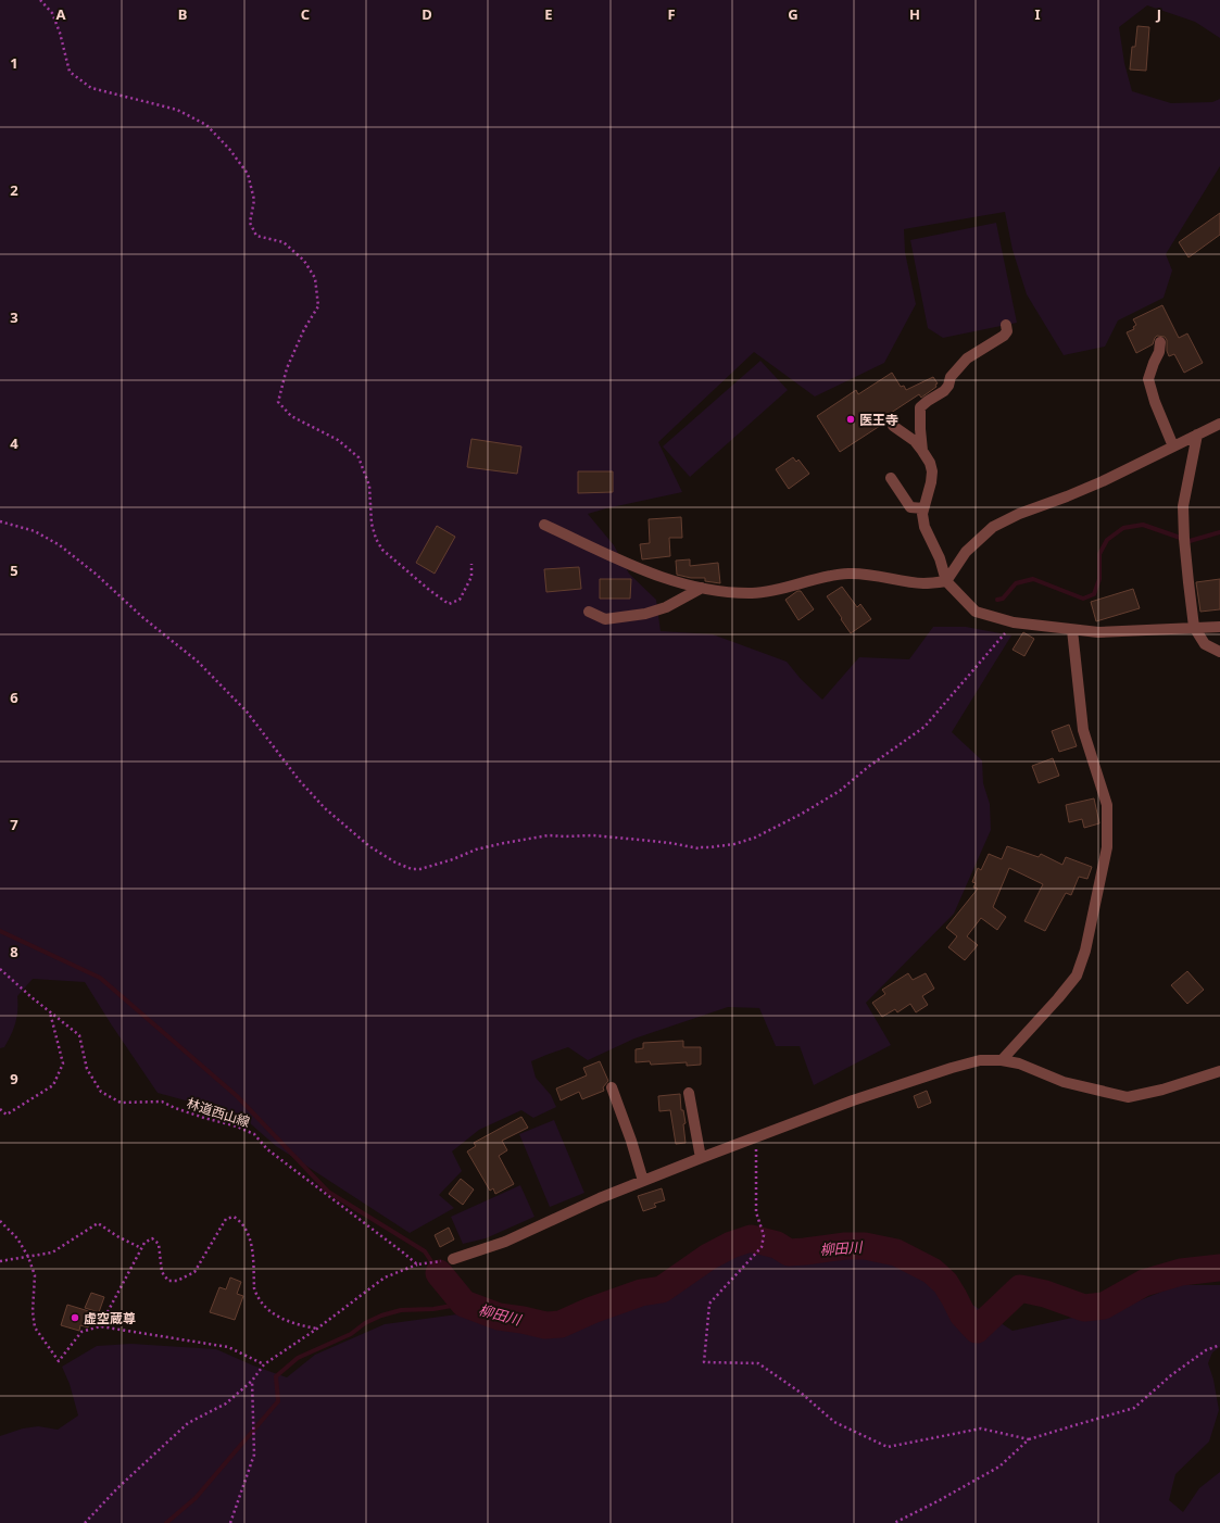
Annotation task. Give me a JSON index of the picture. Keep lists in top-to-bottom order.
{
  "streets": {
    "path": ["林道西山線"]
  },
  "water": ["柳田川"],
  "places": ["医王寺", "虚空蔵尊"],
  "grid": {
    "columns": [
      "A",
      "B",
      "C",
      "D",
      "E",
      "F",
      "G",
      "H",
      "I",
      "J"
    ],
    "rows": [
      "1",
      "2",
      "3",
      "4",
      "5",
      "6",
      "7",
      "8",
      "9"
    ]
  }
}
